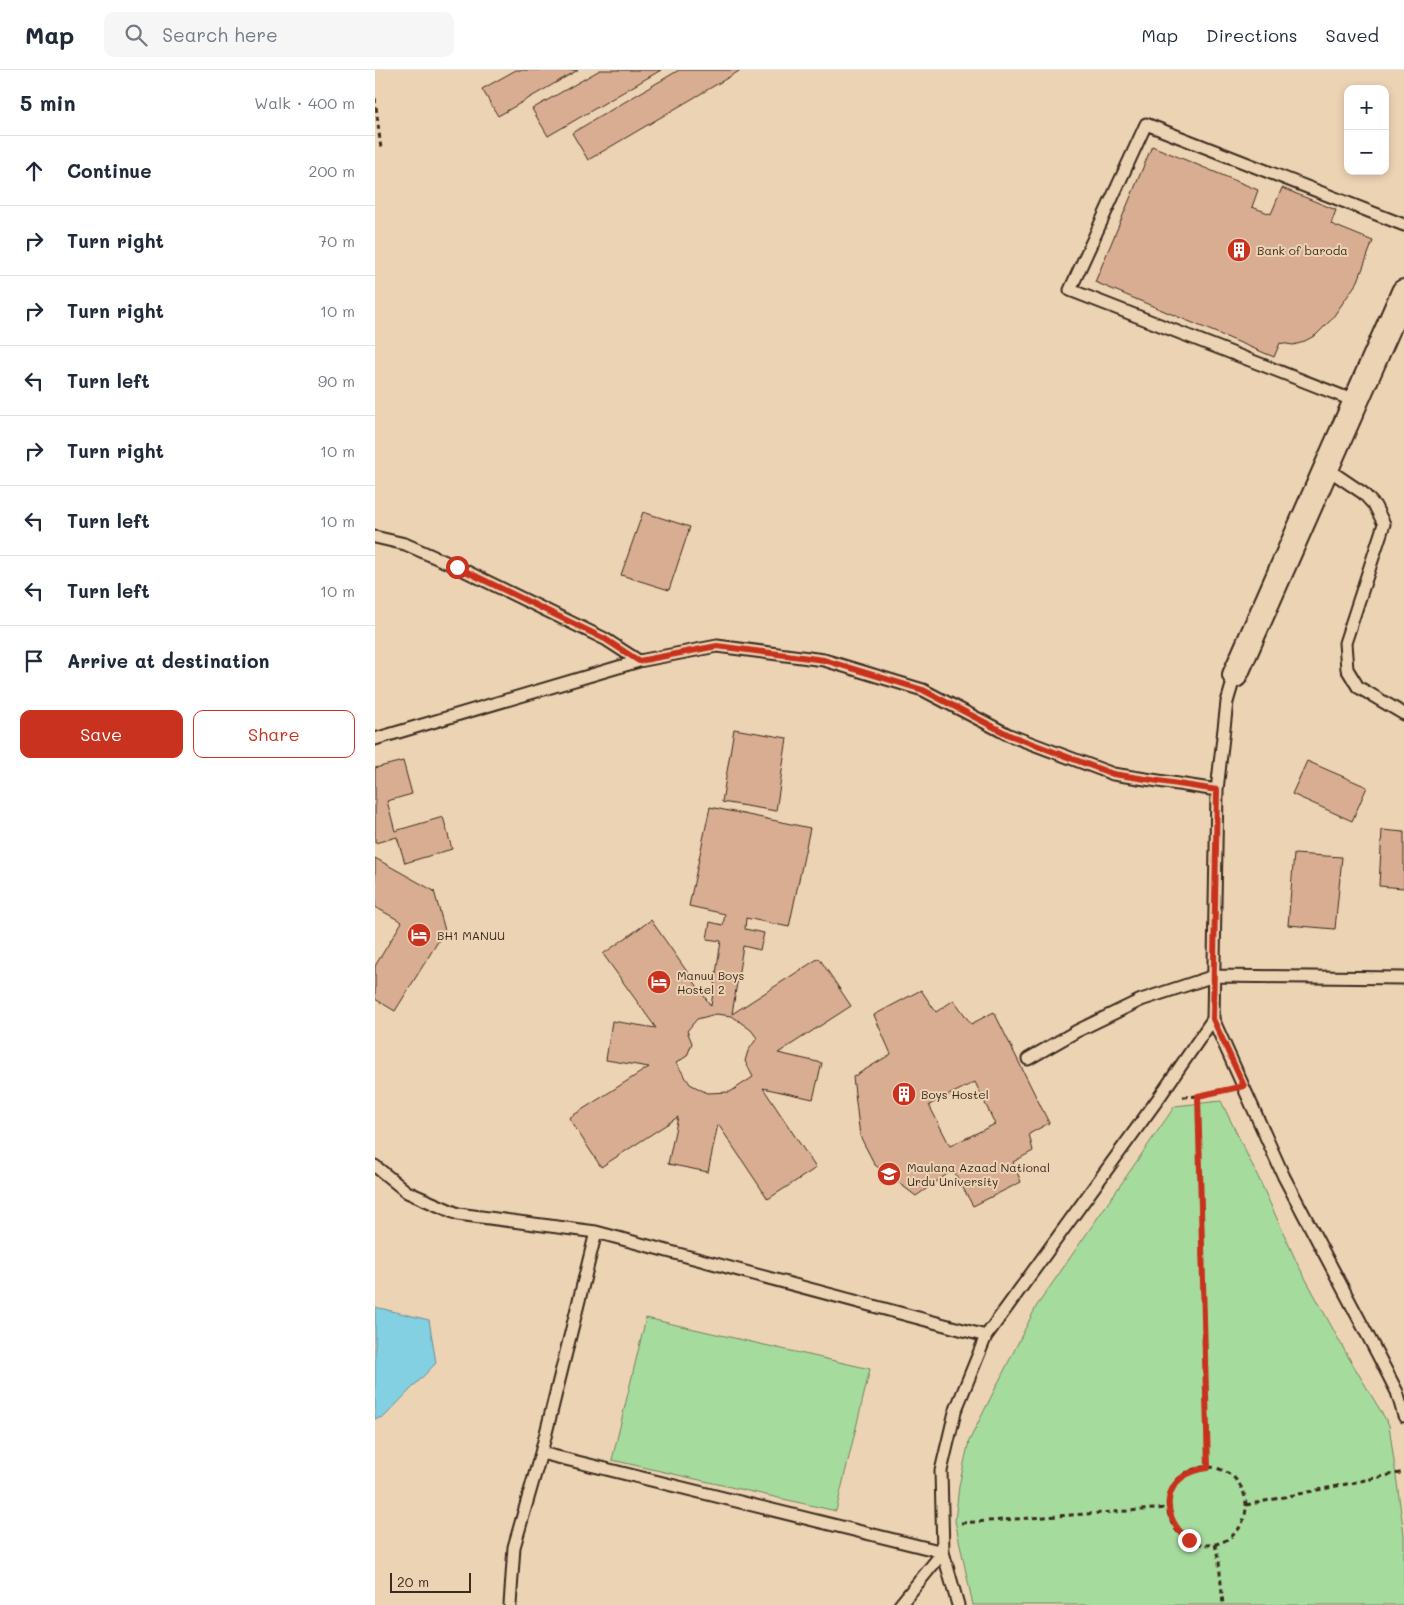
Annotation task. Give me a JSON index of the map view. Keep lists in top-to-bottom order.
{
  "places": {
    "building": ["Bank of baroda", "Boys Hostel"],
    "hotel": ["BH1 MANUU", "Manuu Boys Hostel 2"],
    "school or university": ["Maulana Azaad National Urdu University"]
  },
  "scale_bar": "20 m",
  "page": {
    "header": "Map",
    "search": "Search here",
    "nav": ["Map", "Directions", "Saved"],
    "heading": ["5 min", "Walk · 400 m"],
    "map_buttons": ["+", "−"],
    "list": [
      ["Continue", "200 m"],
      ["Turn right", "70 m"],
      ["Turn right", "10 m"],
      ["Turn left", "90 m"],
      ["Turn right", "10 m"],
      ["Turn left", "10 m"],
      ["Turn left", "10 m"],
      "Arrive at destination"
    ],
    "buttons": ["Save", "Share"],
    "scale": "20 m"
  }
}
